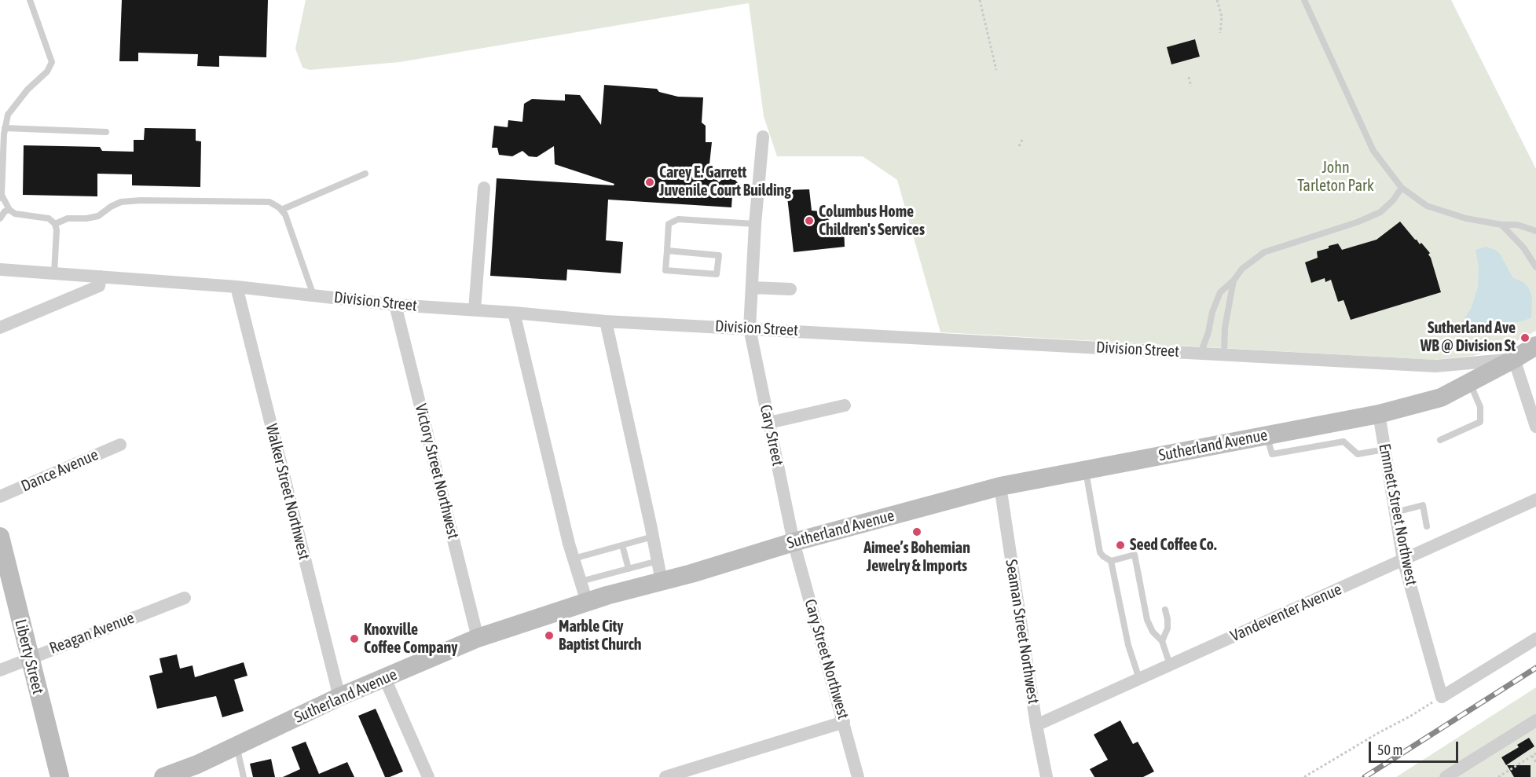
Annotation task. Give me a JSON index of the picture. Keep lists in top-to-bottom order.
{
  "streets": {
    "street": [
      "Division Street",
      "Cary Street",
      "Sutherland Avenue",
      "Dance Avenue",
      "Victory Street Northwest",
      "Walker Street Northwest",
      "Emmett Street Northwest",
      "Vandeventer Avenue",
      "Seaman Street Northwest",
      "Reagan Avenue",
      "Liberty Street",
      "Cary Street Northwest"
    ]
  },
  "crossings": [
    ["Division Street", "Cary Street"],
    ["Division Street", "Sutherland Avenue"],
    ["Division Street", "Victory Street Northwest"],
    ["Division Street", "Walker Street Northwest"],
    ["Cary Street", "Sutherland Avenue"],
    ["Cary Street", "Cary Street Northwest"],
    ["Sutherland Avenue", "Victory Street Northwest"],
    ["Sutherland Avenue", "Walker Street Northwest"],
    ["Sutherland Avenue", "Emmett Street Northwest"],
    ["Sutherland Avenue", "Seaman Street Northwest"],
    ["Sutherland Avenue", "Cary Street Northwest"],
    ["Emmett Street Northwest", "Vandeventer Avenue"],
    ["Vandeventer Avenue", "Seaman Street Northwest"],
    ["Reagan Avenue", "Liberty Street"]
  ],
  "parks": ["John Tarleton Park"],
  "places": [
    "Carey E. Garrett Juvenile Court Building",
    "Columbus Home Children's Services",
    "Sutherland Ave WB @ Division St",
    "Aimee’s Bohemian Jewelry & Imports",
    "Seed Coffee Co.",
    "Marble City Baptist Church",
    "Knoxville Coffee Company"
  ],
  "scale_bar": "50 m"
}
